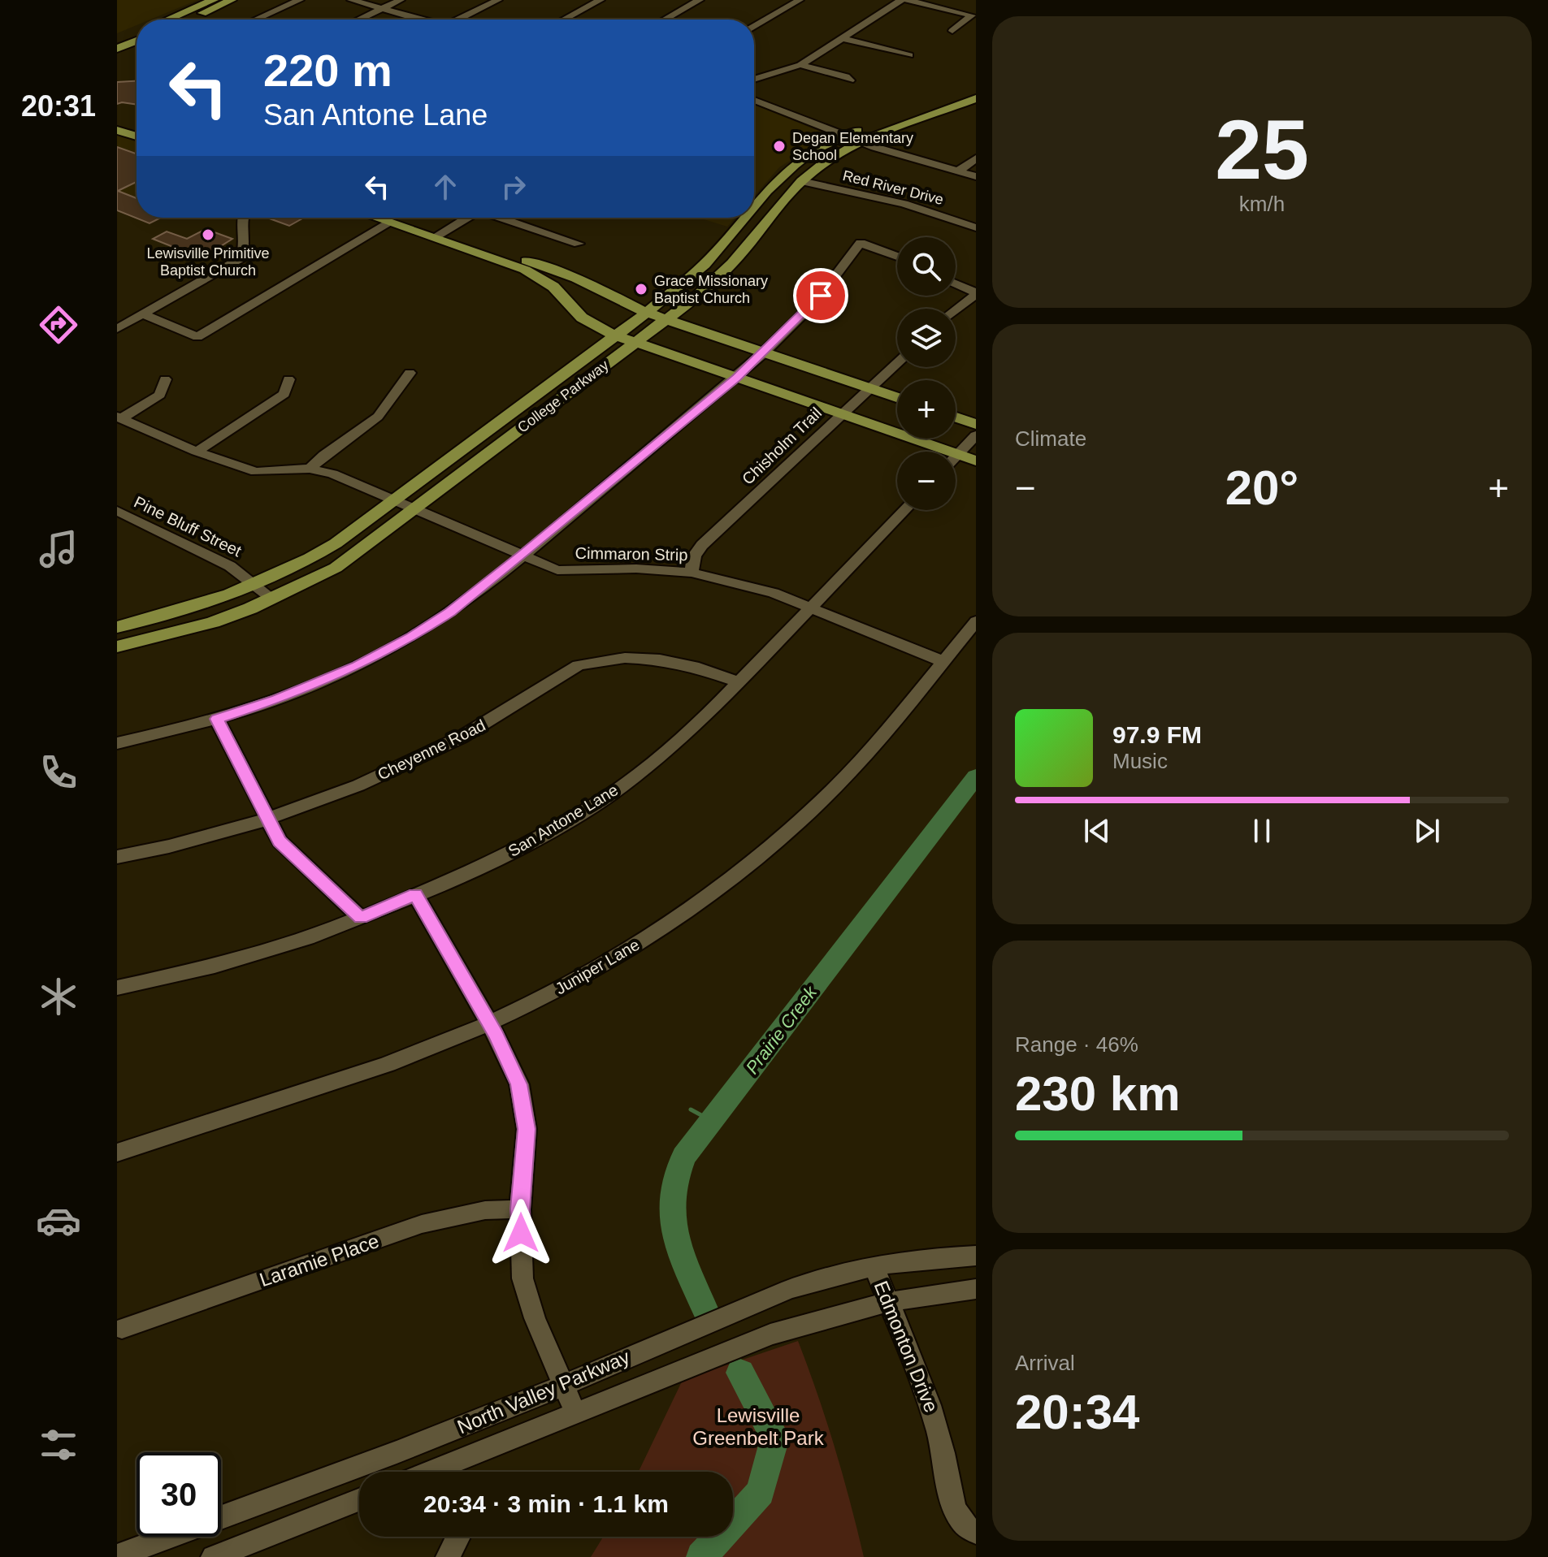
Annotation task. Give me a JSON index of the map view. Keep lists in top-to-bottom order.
{
  "streets": {
    "main road": ["College Parkway"],
    "street": [
      "Red River Drive",
      "Chisholm Trail",
      "Pine Bluff Street",
      "Cimmaron Strip",
      "Cheyenne Road",
      "San Antone Lane",
      "Juniper Lane",
      "Laramie Place",
      "Edmonton Drive",
      "North Valley Parkway"
    ]
  },
  "crossings": [
    ["Red River Drive", "College Parkway"],
    ["College Parkway", "Pine Bluff Street"],
    ["College Parkway", "Cimmaron Strip"],
    ["Chisholm Trail", "Cimmaron Strip"],
    ["Cimmaron Strip", "San Antone Lane"],
    ["Cimmaron Strip", "Juniper Lane"],
    ["Cheyenne Road", "San Antone Lane"],
    ["Edmonton Drive", "North Valley Parkway"]
  ],
  "water": ["Prairie Creek"],
  "parks": ["Lewisville Greenbelt Park"],
  "places": ["Degan Elementary School", "Lewisville Primitive Baptist Church", "Grace Missionary Baptist Church"],
  "page": {
    "tabs": "20:31",
    "tile": [
      ["25", "km/h"],
      "Climate",
      ["Range · 46%", "230 km"],
      ["Arrival", "20:34"]
    ],
    "turn": ["220 m", "San Antone Lane"],
    "map_buttons": ["+", "−"],
    "heat": ["−", "20°", "+"],
    "song": ["97.9 FM", "Music"],
    "limit": "30",
    "trip": "20:34 · 3 min · 1.1 km"
  }
}
